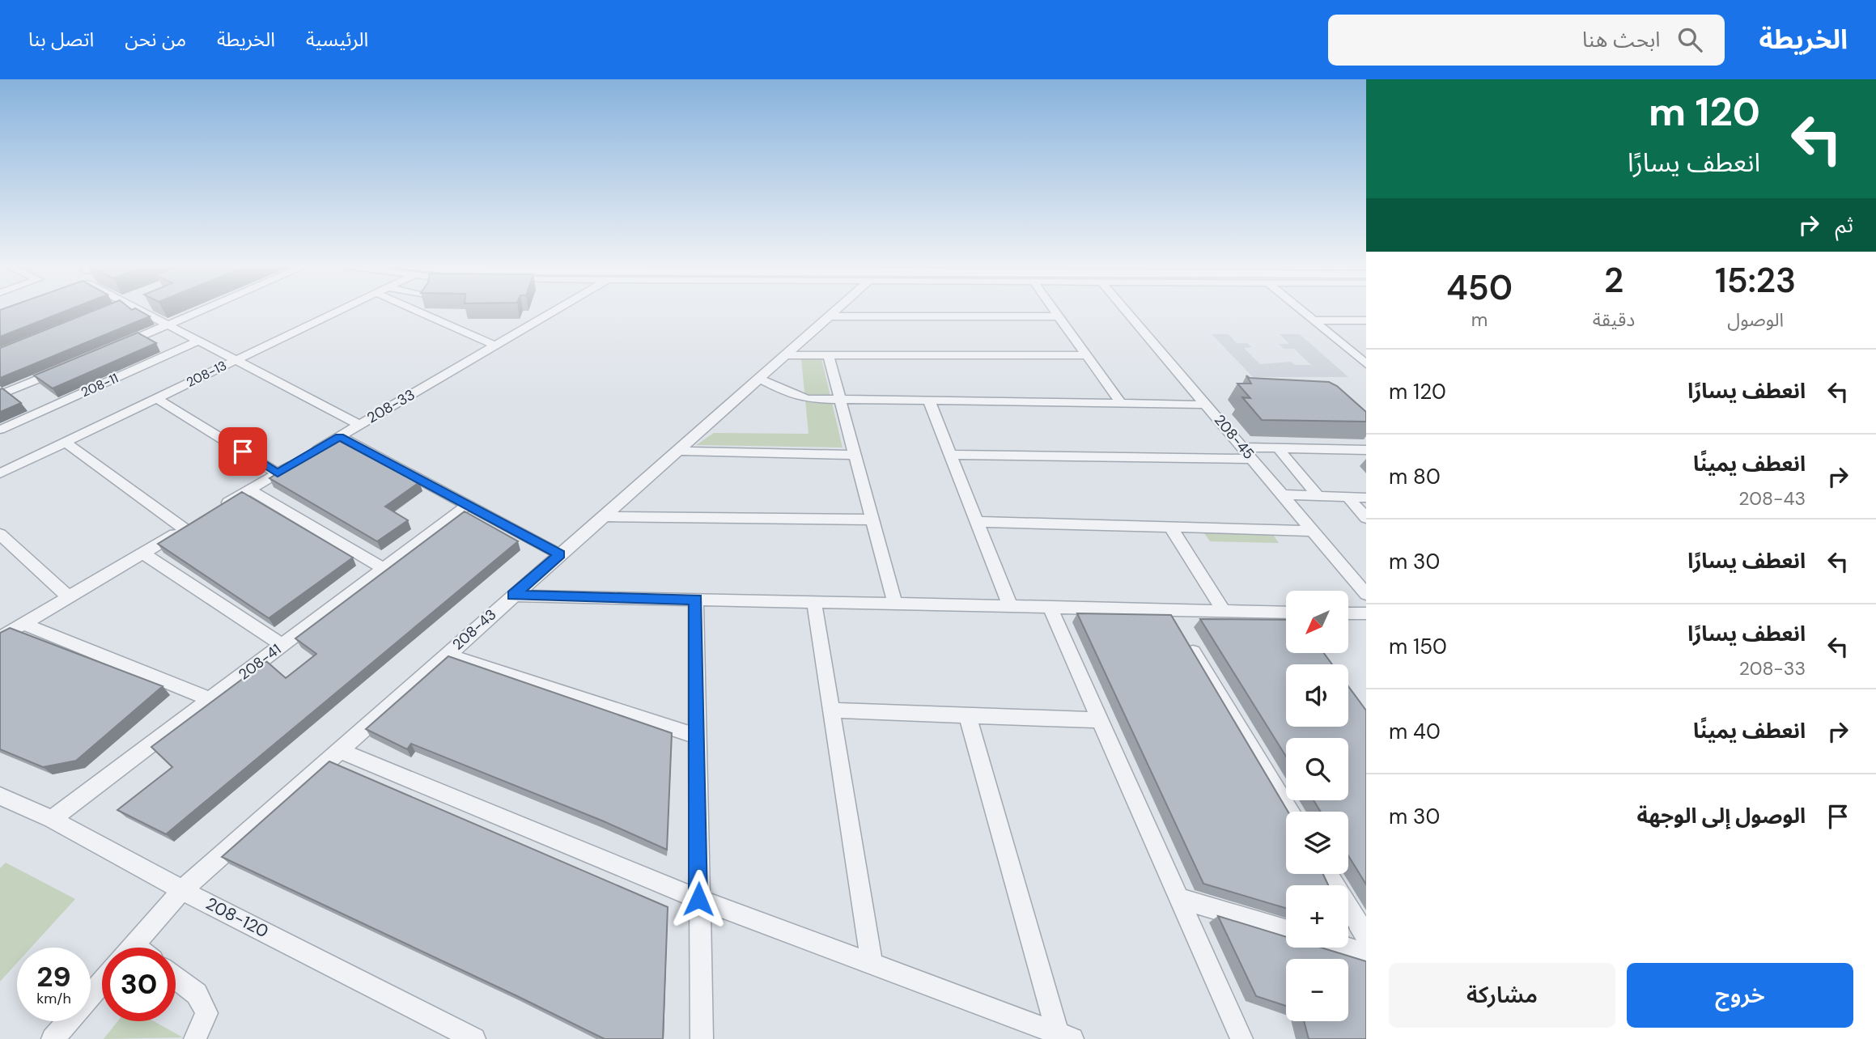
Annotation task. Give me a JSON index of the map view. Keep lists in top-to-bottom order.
{
  "streets": {
    "street": [
      "208-13",
      "208-11",
      "208-33",
      "208-45",
      "208-43",
      "208-41",
      "208-120"
    ]
  },
  "crossings": [
    ["208-43", "208-120"],
    ["208-41", "208-120"]
  ],
  "north": "bottom left",
  "page": {
    "header": "الخريطة",
    "search": "ابحث هنا",
    "nav": [
      "الرئيسية",
      "الخريطة",
      "من نحن",
      "اتصل بنا"
    ],
    "turn": ["120 m", "انعطف يسارًا"],
    "then": "ثم",
    "eta": [
      "15:23",
      "الوصول",
      "2",
      "دقيقة",
      "450",
      "m"
    ],
    "list": [
      {
        "name": "انعطف يسارًا",
        "value": "120 m"
      },
      {
        "name": "انعطف يمينًا",
        "note": "208-43",
        "value": "80 m"
      },
      {
        "name": "انعطف يسارًا",
        "value": "30 m"
      },
      {
        "name": "انعطف يسارًا",
        "note": "208-33",
        "value": "150 m"
      },
      {
        "name": "انعطف يمينًا",
        "value": "40 m"
      },
      {
        "name": "الوصول إلى الوجهة",
        "value": "30 m"
      }
    ],
    "map_buttons": ["+", "−"],
    "speed": "29 km/h",
    "limit": "30",
    "buttons": ["خروج", "مشاركة"]
  }
}
